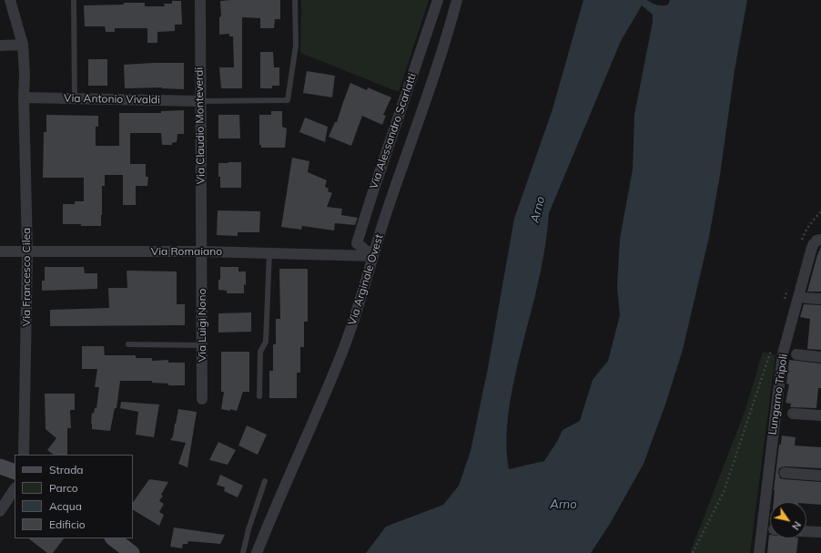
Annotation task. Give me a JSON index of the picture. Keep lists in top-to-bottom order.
{
  "streets": {
    "street": [
      "Via Antonio Vivaldi",
      "Via Claudio Monteverdi",
      "Via Alessandro Scarlatti",
      "Via Romaiano",
      "Via Francesco Cilea",
      "Via Arginale Ovest",
      "Via Luigi Nono",
      "Lungarno Tripoli"
    ]
  },
  "crossings": [
    ["Via Antonio Vivaldi", "Via Claudio Monteverdi"],
    ["Via Antonio Vivaldi", "Via Francesco Cilea"],
    ["Via Claudio Monteverdi", "Via Romaiano"],
    ["Via Claudio Monteverdi", "Via Luigi Nono"],
    ["Via Alessandro Scarlatti", "Via Romaiano"],
    ["Via Alessandro Scarlatti", "Via Arginale Ovest"],
    ["Via Romaiano", "Via Francesco Cilea"],
    ["Via Romaiano", "Via Arginale Ovest"],
    ["Via Romaiano", "Via Luigi Nono"]
  ],
  "water": ["Arno"],
  "legend": [
    "Strada",
    "Parco",
    "Acqua",
    "Edificio"
  ],
  "north": "bottom right"
}
